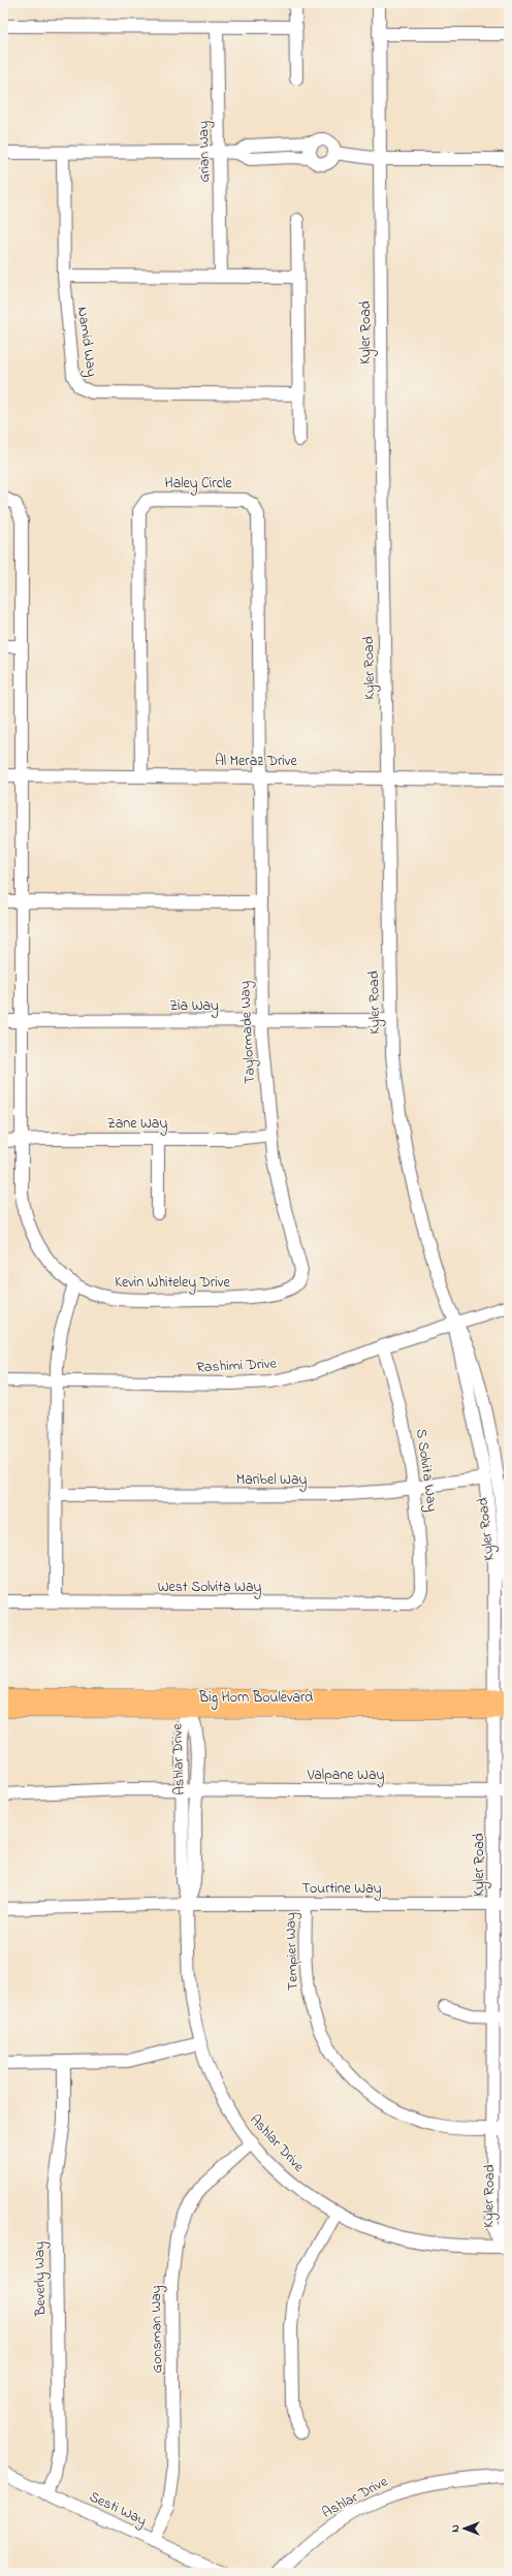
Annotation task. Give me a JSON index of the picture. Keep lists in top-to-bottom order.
{
  "streets": {
    "main road": ["Big Horn Boulevard"],
    "street": [
      "Grian Way",
      "Kyler Road",
      "Namid Way",
      "Haley Circle",
      "Al Meraz Drive",
      "Zia Way",
      "Taylormade Way",
      "Zane Way",
      "Kevin Whiteley Drive",
      "Rashimi Drive",
      "S Solvita Way",
      "Maribel Way",
      "West Solvita Way",
      "Ashlar Drive",
      "Valpane Way",
      "Tourtine Way",
      "Tempier Way",
      "Beverly Way",
      "Gonsman Way",
      "Sesti Way"
    ]
  },
  "crossings": [
    ["Kyler Road", "Al Meraz Drive"],
    ["Kyler Road", "Zia Way"],
    ["Kyler Road", "Rashimi Drive"],
    ["Kyler Road", "Maribel Way"],
    ["Kyler Road", "Big Horn Boulevard"],
    ["Kyler Road", "Ashlar Drive"],
    ["Kyler Road", "Valpane Way"],
    ["Kyler Road", "Tourtine Way"],
    ["Kyler Road", "Tempier Way"],
    ["Haley Circle", "Al Meraz Drive"],
    ["Haley Circle", "Taylormade Way"],
    ["Al Meraz Drive", "Taylormade Way"],
    ["Al Meraz Drive", "Kevin Whiteley Drive"],
    ["Zia Way", "Taylormade Way"],
    ["Zia Way", "Kevin Whiteley Drive"],
    ["Taylormade Way", "Zane Way"],
    ["Taylormade Way", "Kevin Whiteley Drive"],
    ["Zane Way", "Kevin Whiteley Drive"],
    ["Rashimi Drive", "S Solvita Way"],
    ["S Solvita Way", "Maribel Way"],
    ["S Solvita Way", "West Solvita Way"],
    ["Big Horn Boulevard", "Ashlar Drive"],
    ["Ashlar Drive", "Valpane Way"],
    ["Ashlar Drive", "Tourtine Way"],
    ["Ashlar Drive", "Gonsman Way"],
    ["Tourtine Way", "Tempier Way"],
    ["Beverly Way", "Sesti Way"],
    ["Gonsman Way", "Sesti Way"]
  ],
  "north": "left"
}
